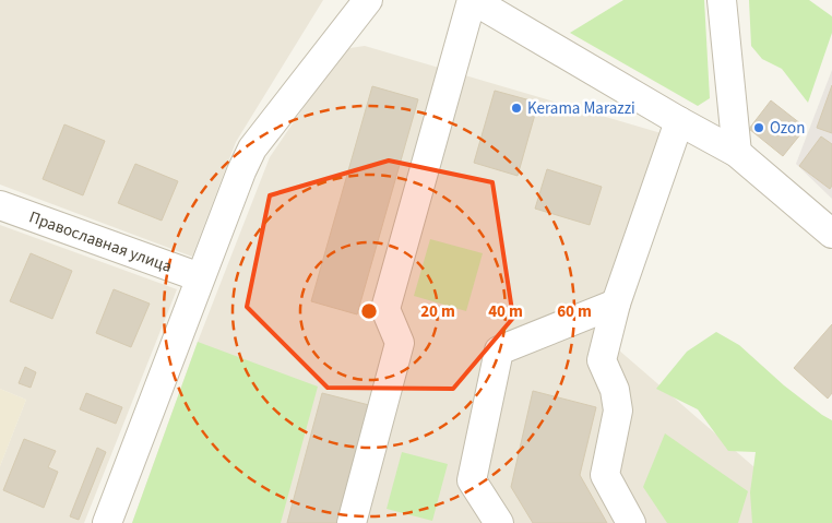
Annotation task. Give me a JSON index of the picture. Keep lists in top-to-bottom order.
{
  "streets": {
    "street": ["Православная улица"]
  },
  "places": ["Kerama Marazzi", "Ozon"],
  "rings": ["20 m", "40 m", "60 m"]
}
